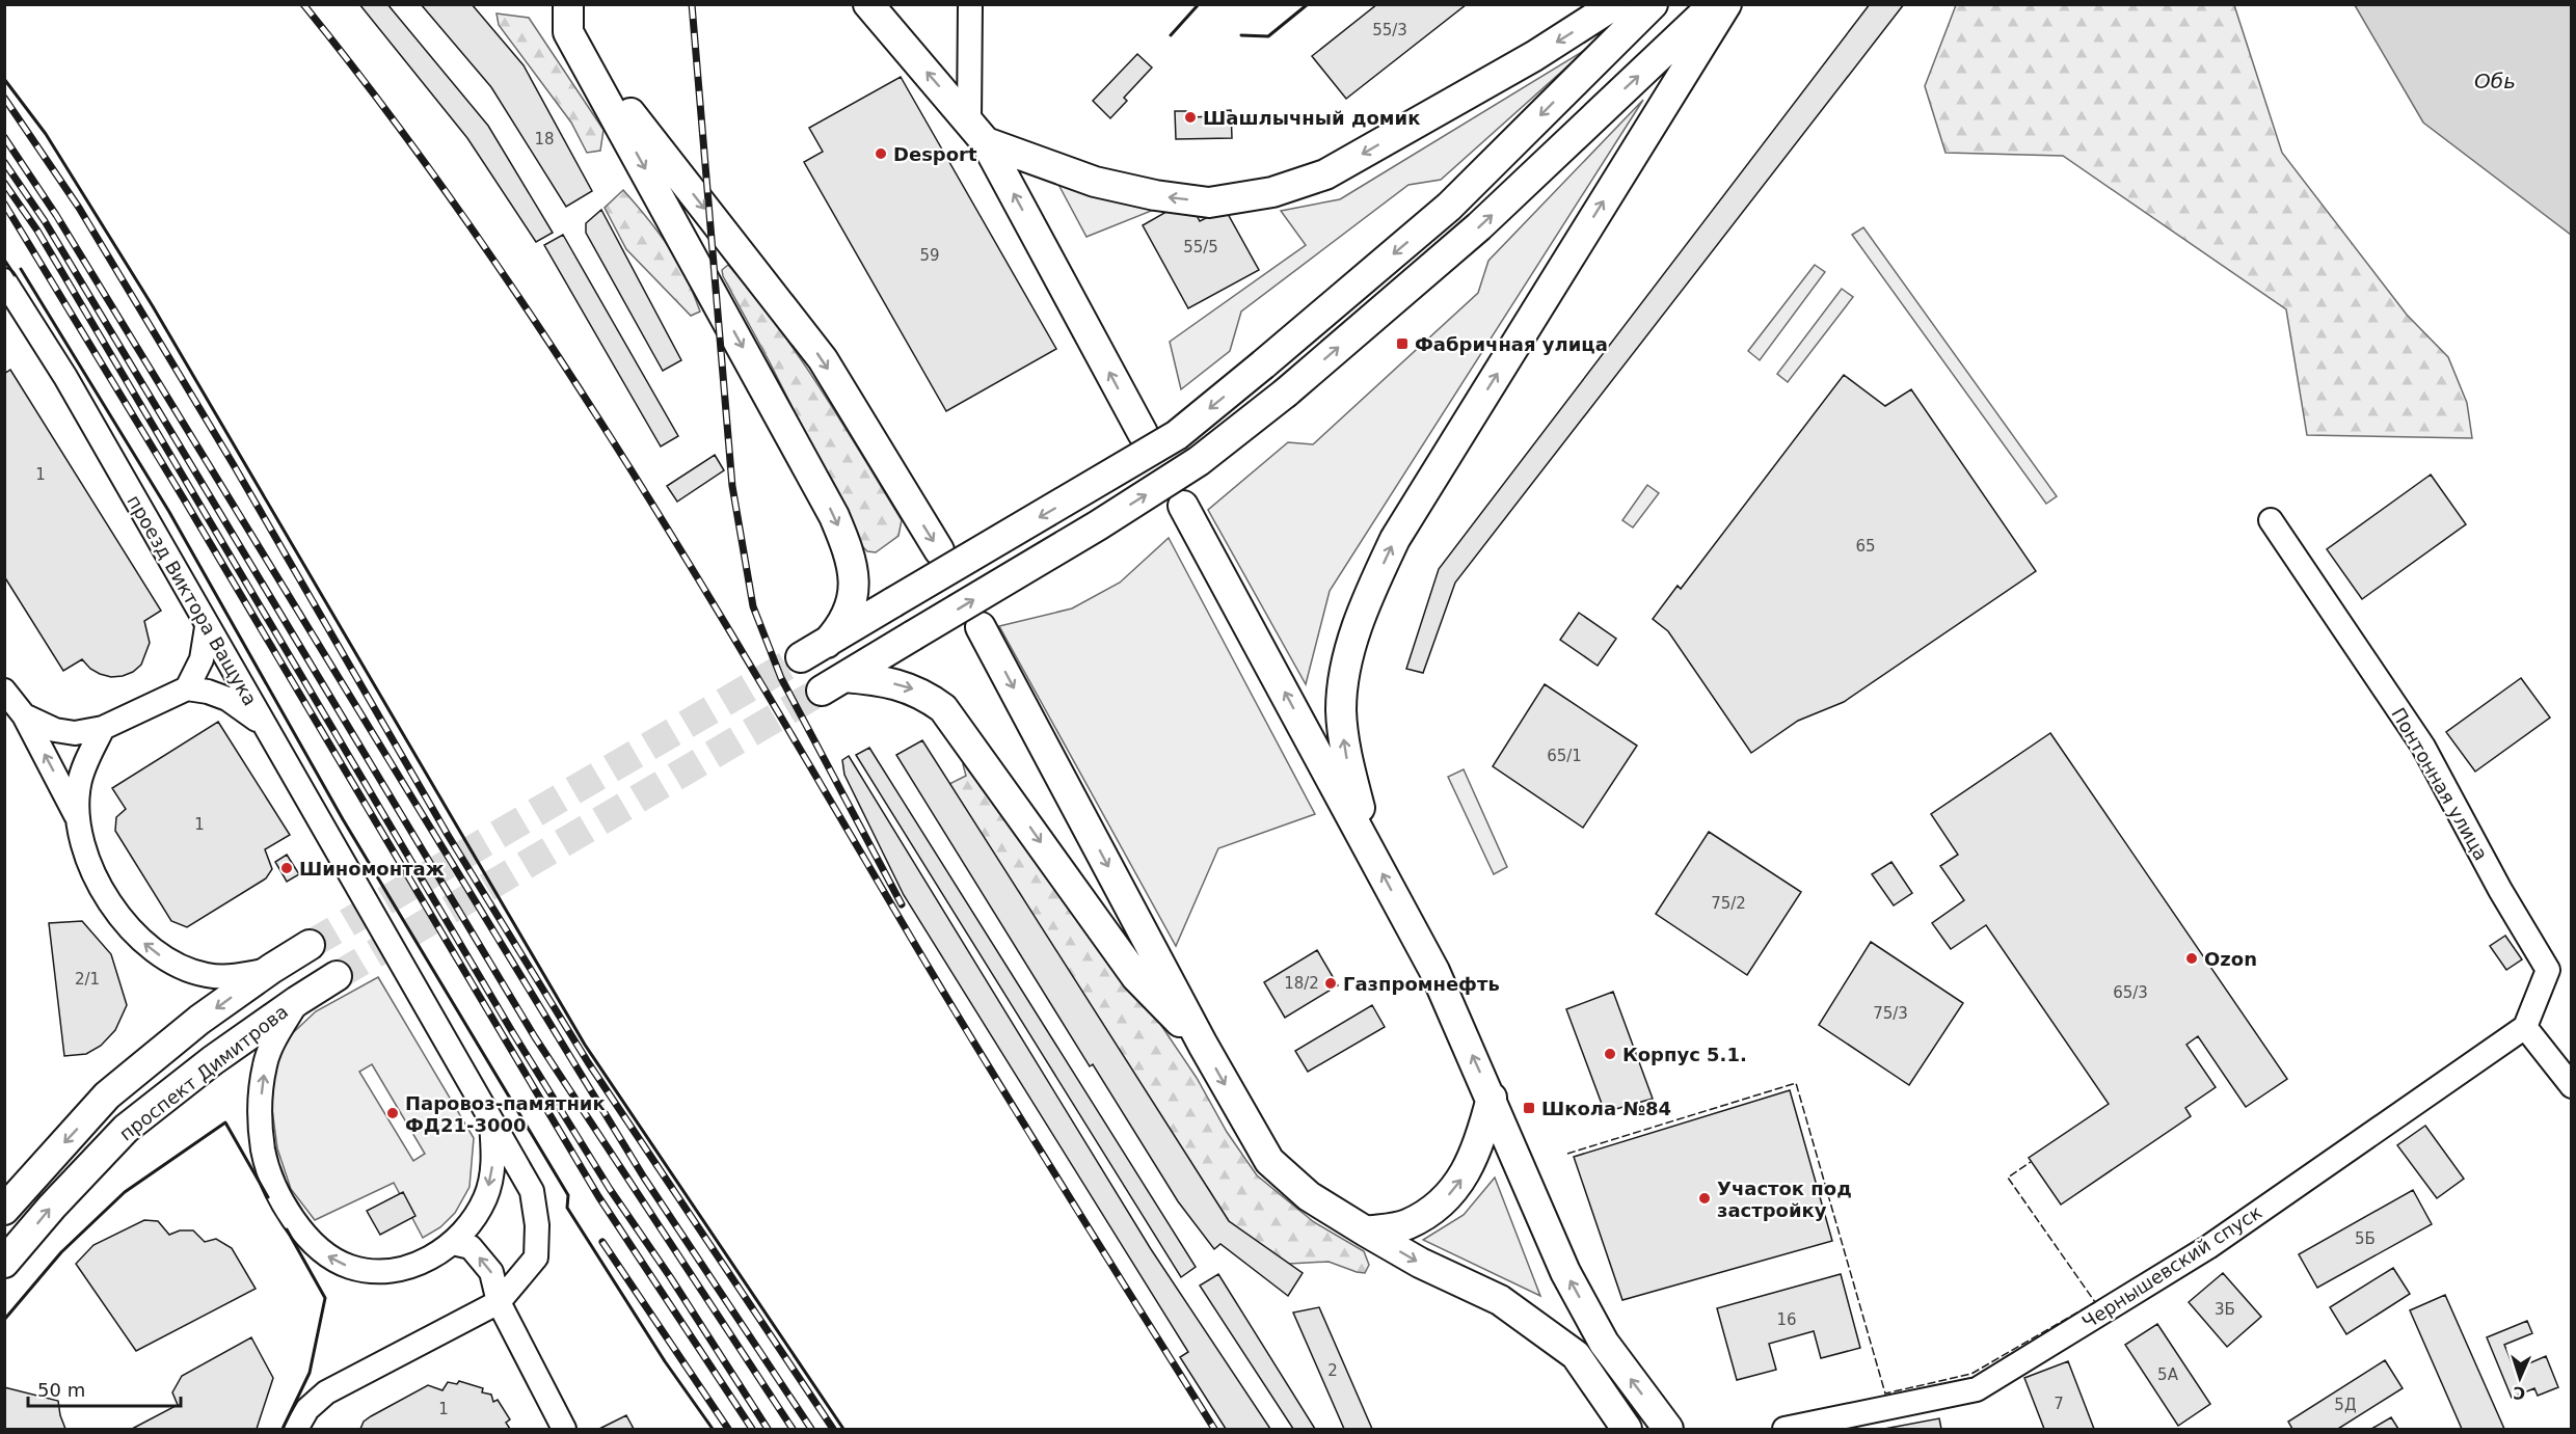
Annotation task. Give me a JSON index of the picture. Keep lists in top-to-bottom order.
{
  "streets": {
    "main road": ["проспект Димитрова"],
    "street": ["проезд Виктора Ващука", "Понтонная улица", "Чернышевский спуск"]
  },
  "crossings": [
    ["Понтонная улица", "Чернышевский спуск"]
  ],
  "water": ["Обь"],
  "places": {
    "other": [
      "Шашлычный домик",
      "Desport",
      "Шиномонтаж",
      "Ozon",
      "Газпромнефть",
      "Корпус 5.1.",
      "Паровоз-памятник ФД21-3000",
      "Участок под застройку"
    ],
    "transit": ["Фабричная улица", "Школа №84"]
  },
  "house_numbers": [
    "55/3",
    "18",
    "55/5",
    "59",
    "1",
    "65",
    "65/1",
    "1",
    "75/2",
    "2/1",
    "18/2",
    "65/3",
    "75/3",
    "5Б",
    "3Б",
    "16",
    "2",
    "5А",
    "7",
    "5Д",
    "1"
  ],
  "scale_bar": "50 m",
  "north": "bottom"
}
